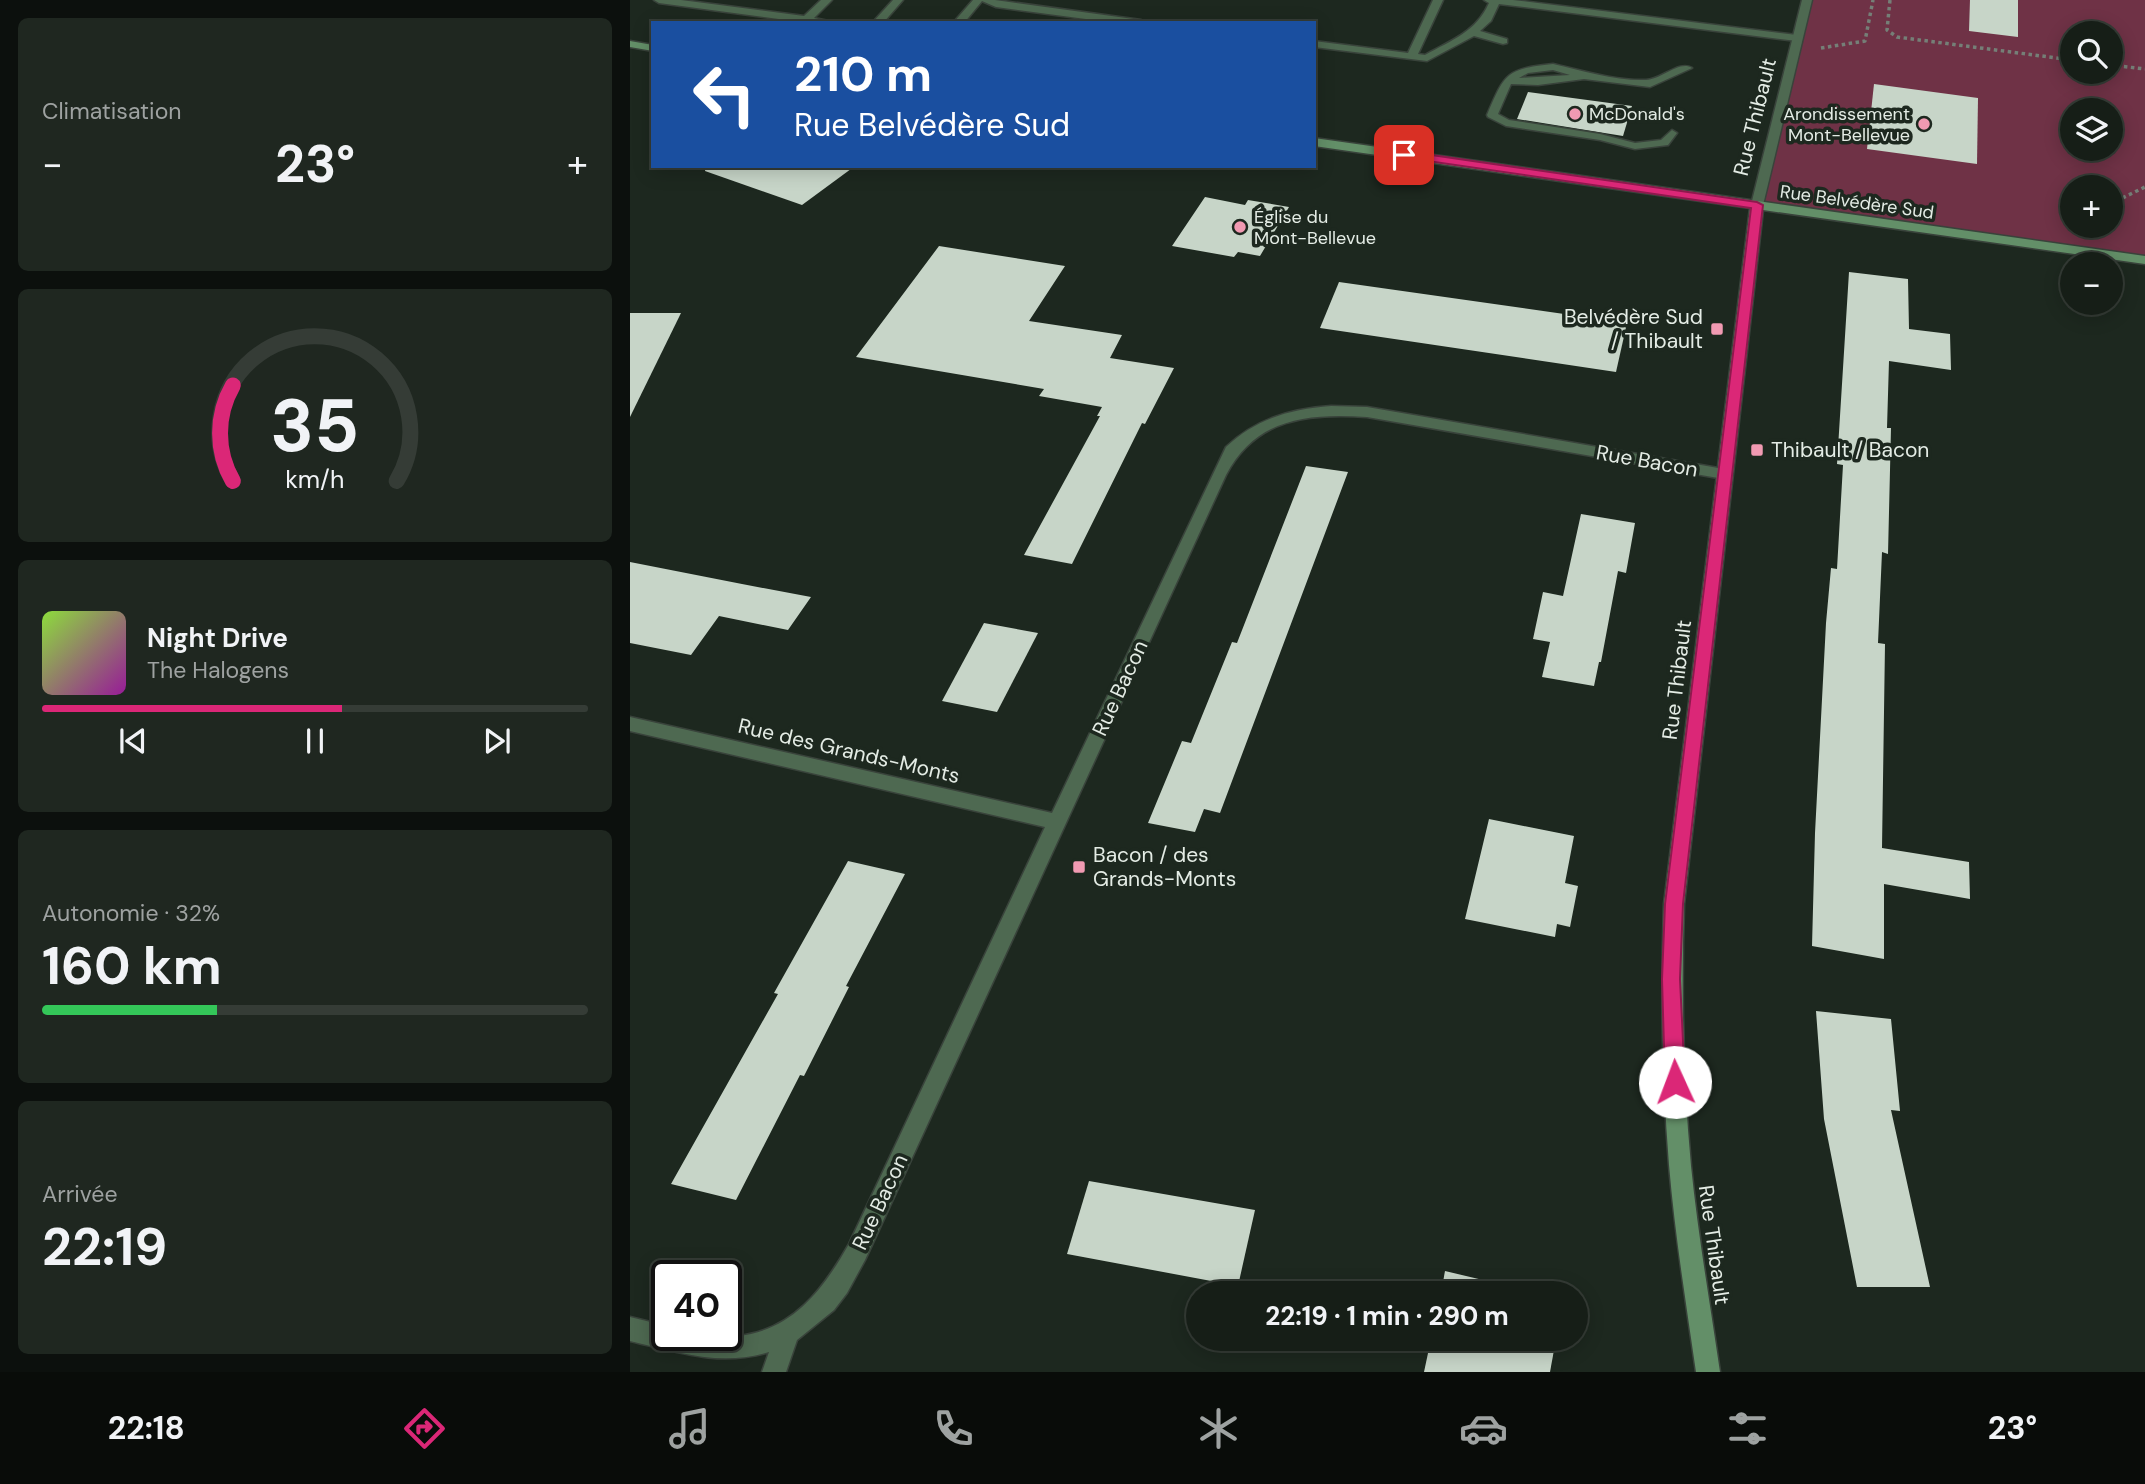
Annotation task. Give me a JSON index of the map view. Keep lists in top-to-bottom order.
{
  "streets": {
    "street": [
      "Rue Thibault",
      "Rue Belvédère Sud",
      "Rue Bacon",
      "Rue des Grands-Monts"
    ]
  },
  "crossings": [
    ["Rue Thibault", "Rue Belvédère Sud"],
    ["Rue Thibault", "Rue Bacon"],
    ["Rue Bacon", "Rue des Grands-Monts"]
  ],
  "places": {
    "other": ["McDonald's", "Arondissement Mont-Bellevue", "Église du Mont-Bellevue"],
    "transit": ["Belvédère Sud / Thibault", "Thibault / Bacon", "Bacon / des Grands-Monts"]
  },
  "page": {
    "tile": [
      "Climatisation",
      ["Autonomie · 32%", "160 km"],
      ["Arrivée", "22:19"]
    ],
    "map_buttons": ["+", "−"],
    "turn": ["210 m", "Rue Belvédère Sud"],
    "heat": ["−", "23°", "+"],
    "song": ["Night Drive", "The Halogens"],
    "limit": "40",
    "trip": "22:19 · 1 min · 290 m",
    "tabs": ["22:18", "23°"],
    "gauge": ["35", "km/h"]
  }
}
